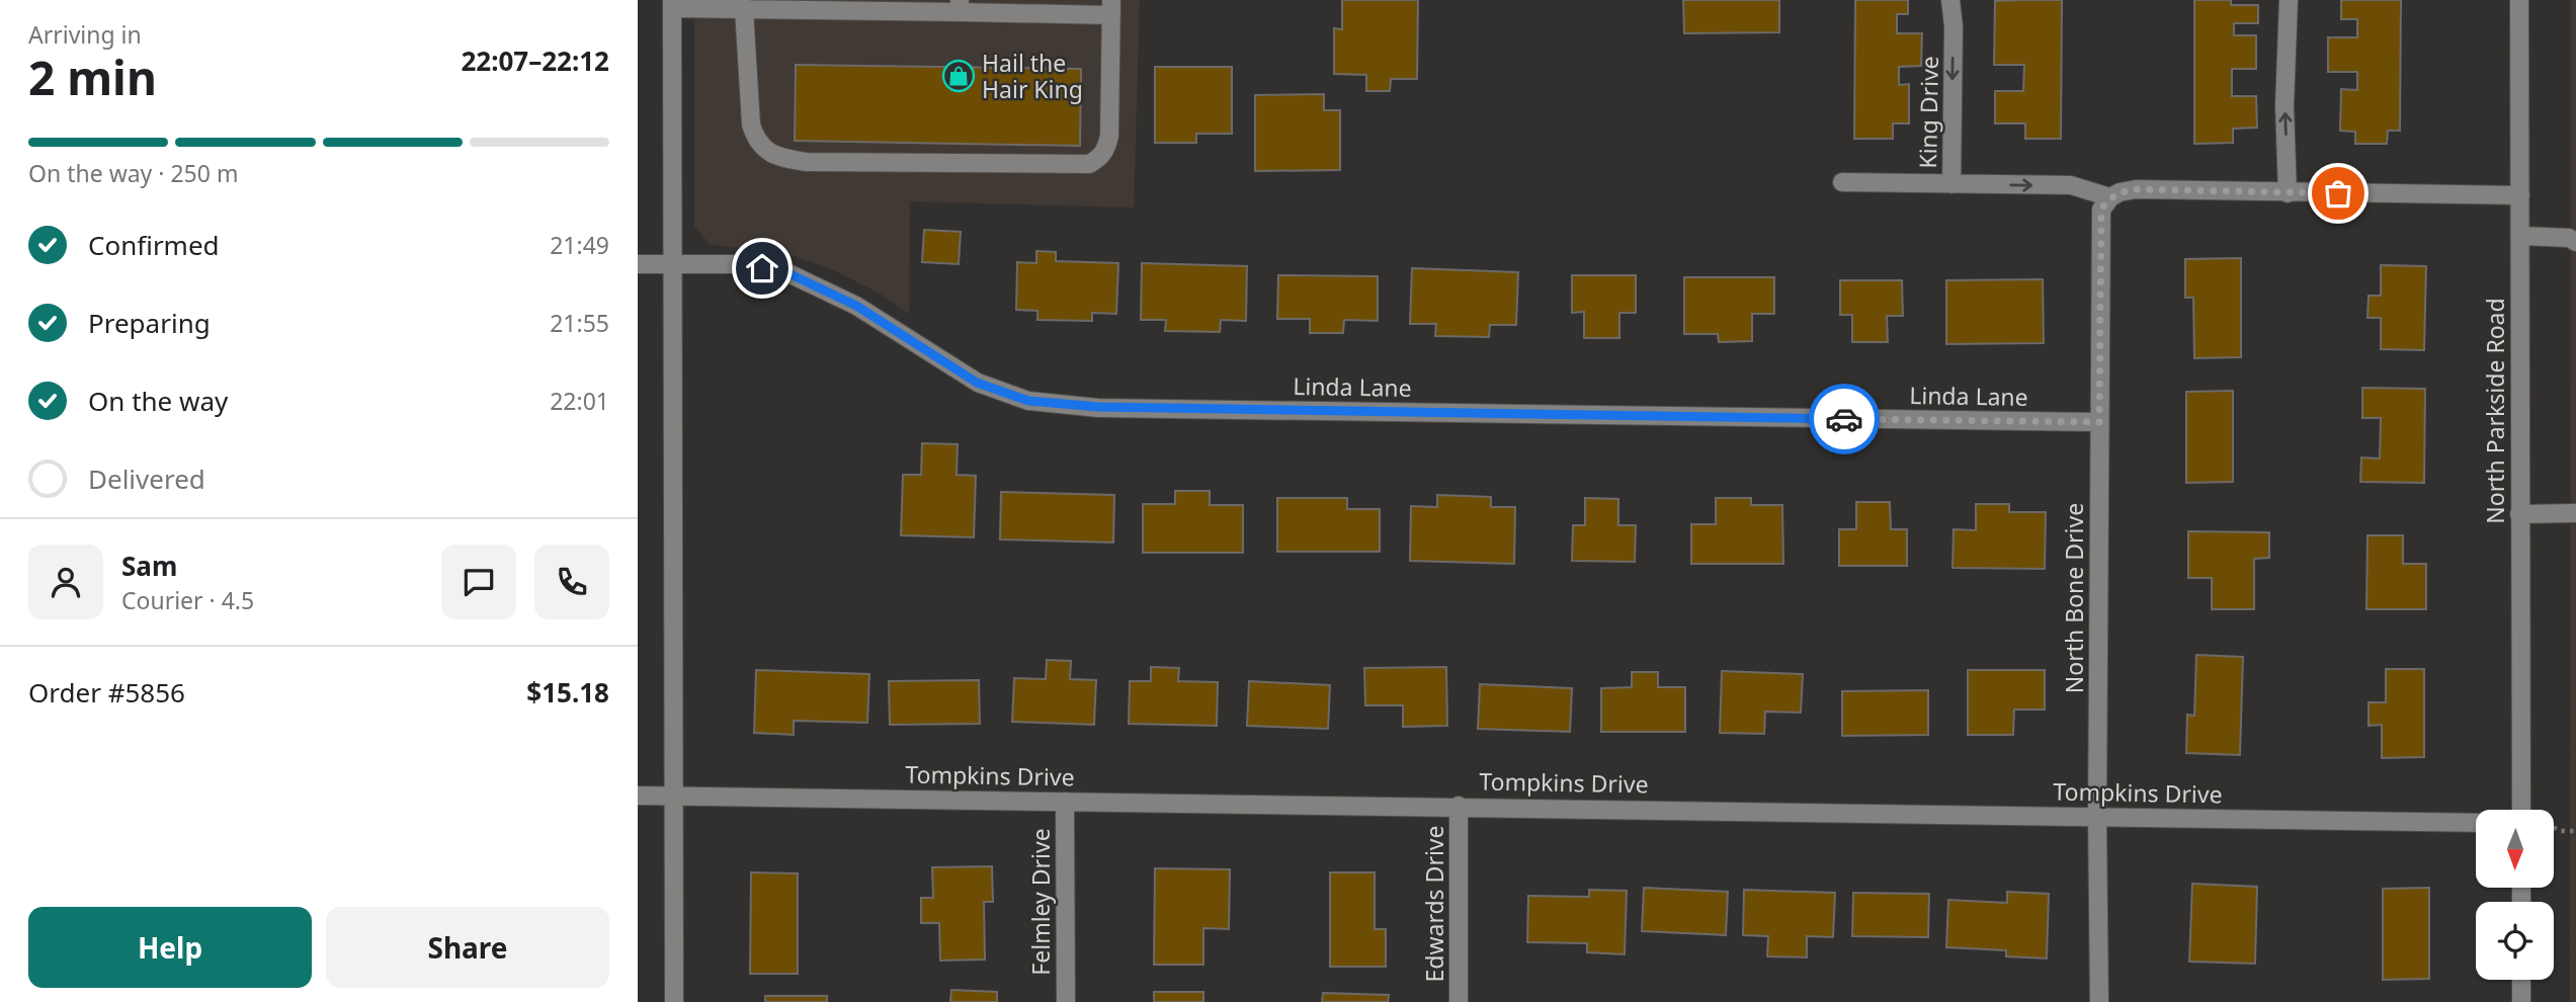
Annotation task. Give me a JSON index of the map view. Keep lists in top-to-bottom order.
{
  "streets": {
    "street": [
      "King Drive",
      "Linda Lane",
      "North Parkside Road",
      "North Bone Drive",
      "Tompkins Drive",
      "Felmley Drive",
      "Edwards Drive"
    ]
  },
  "crossings": [
    ["King Drive", "North Bone Drive"],
    ["Linda Lane", "North Bone Drive"],
    ["North Bone Drive", "Tompkins Drive"],
    ["Tompkins Drive", "Felmley Drive"],
    ["Tompkins Drive", "Edwards Drive"]
  ],
  "places": {
    "shop": ["Hail the Hair King"]
  },
  "north": "bottom",
  "page": {
    "heading": ["2 min", "Arriving in", "22:07–22:12"],
    "panel": [
      "Sam",
      "Courier · 4.5",
      "Order #5856",
      "$15.18"
    ],
    "bar": "On the way · 250 m",
    "list": [
      ["Confirmed", "21:49"],
      ["Preparing", "21:55"],
      ["On the way", "22:01"],
      "Delivered"
    ],
    "buttons": ["Help", "Share"]
  }
}
